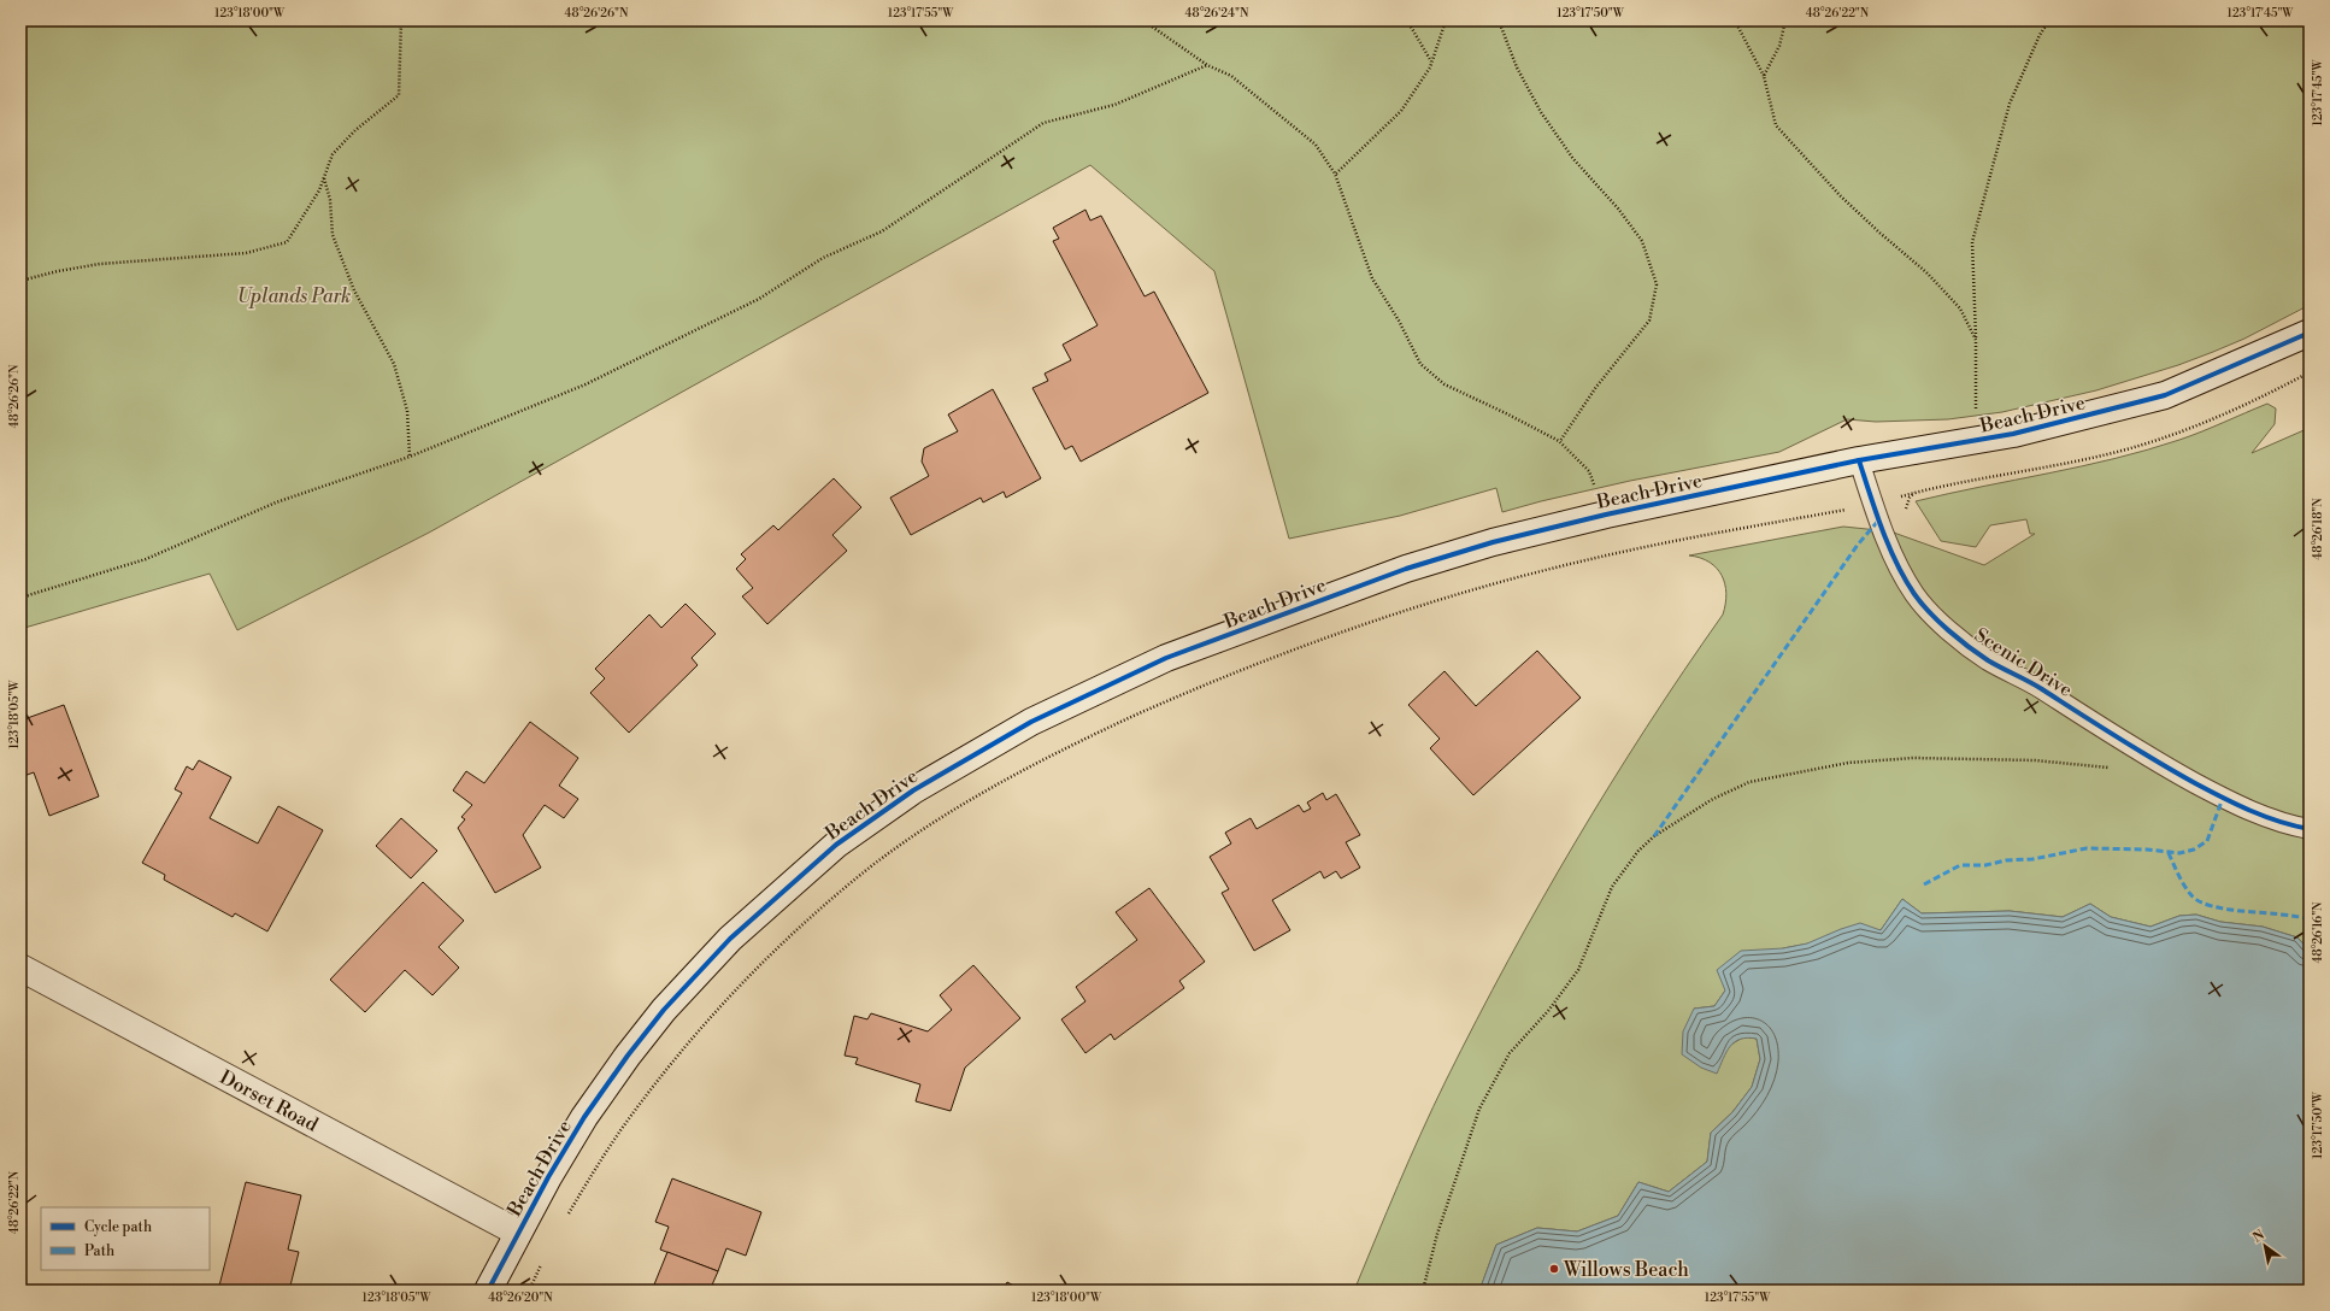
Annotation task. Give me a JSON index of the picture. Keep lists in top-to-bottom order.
{
  "streets": {
    "main road": ["Beach Drive", "Dorset Road"],
    "lane": ["Scenic Drive"]
  },
  "crossings": [
    ["Beach Drive", "Scenic Drive"],
    ["Beach Drive", "Dorset Road"]
  ],
  "parks": ["Uplands Park"],
  "places": ["Willows Beach"],
  "legend": ["Cycle path", "Path"],
  "north": "top left",
  "coordinates": [
    "123°18'00\"W",
    "48°26'26\"N",
    "123°17'55\"W",
    "48°26'24\"N",
    "123°17'50\"W",
    "48°26'22\"N",
    "123°17'45\"W",
    "48°26'18\"N",
    "123°18'05\"W",
    "48°26'16\"N",
    "48°26'20\"N"
  ]
}
